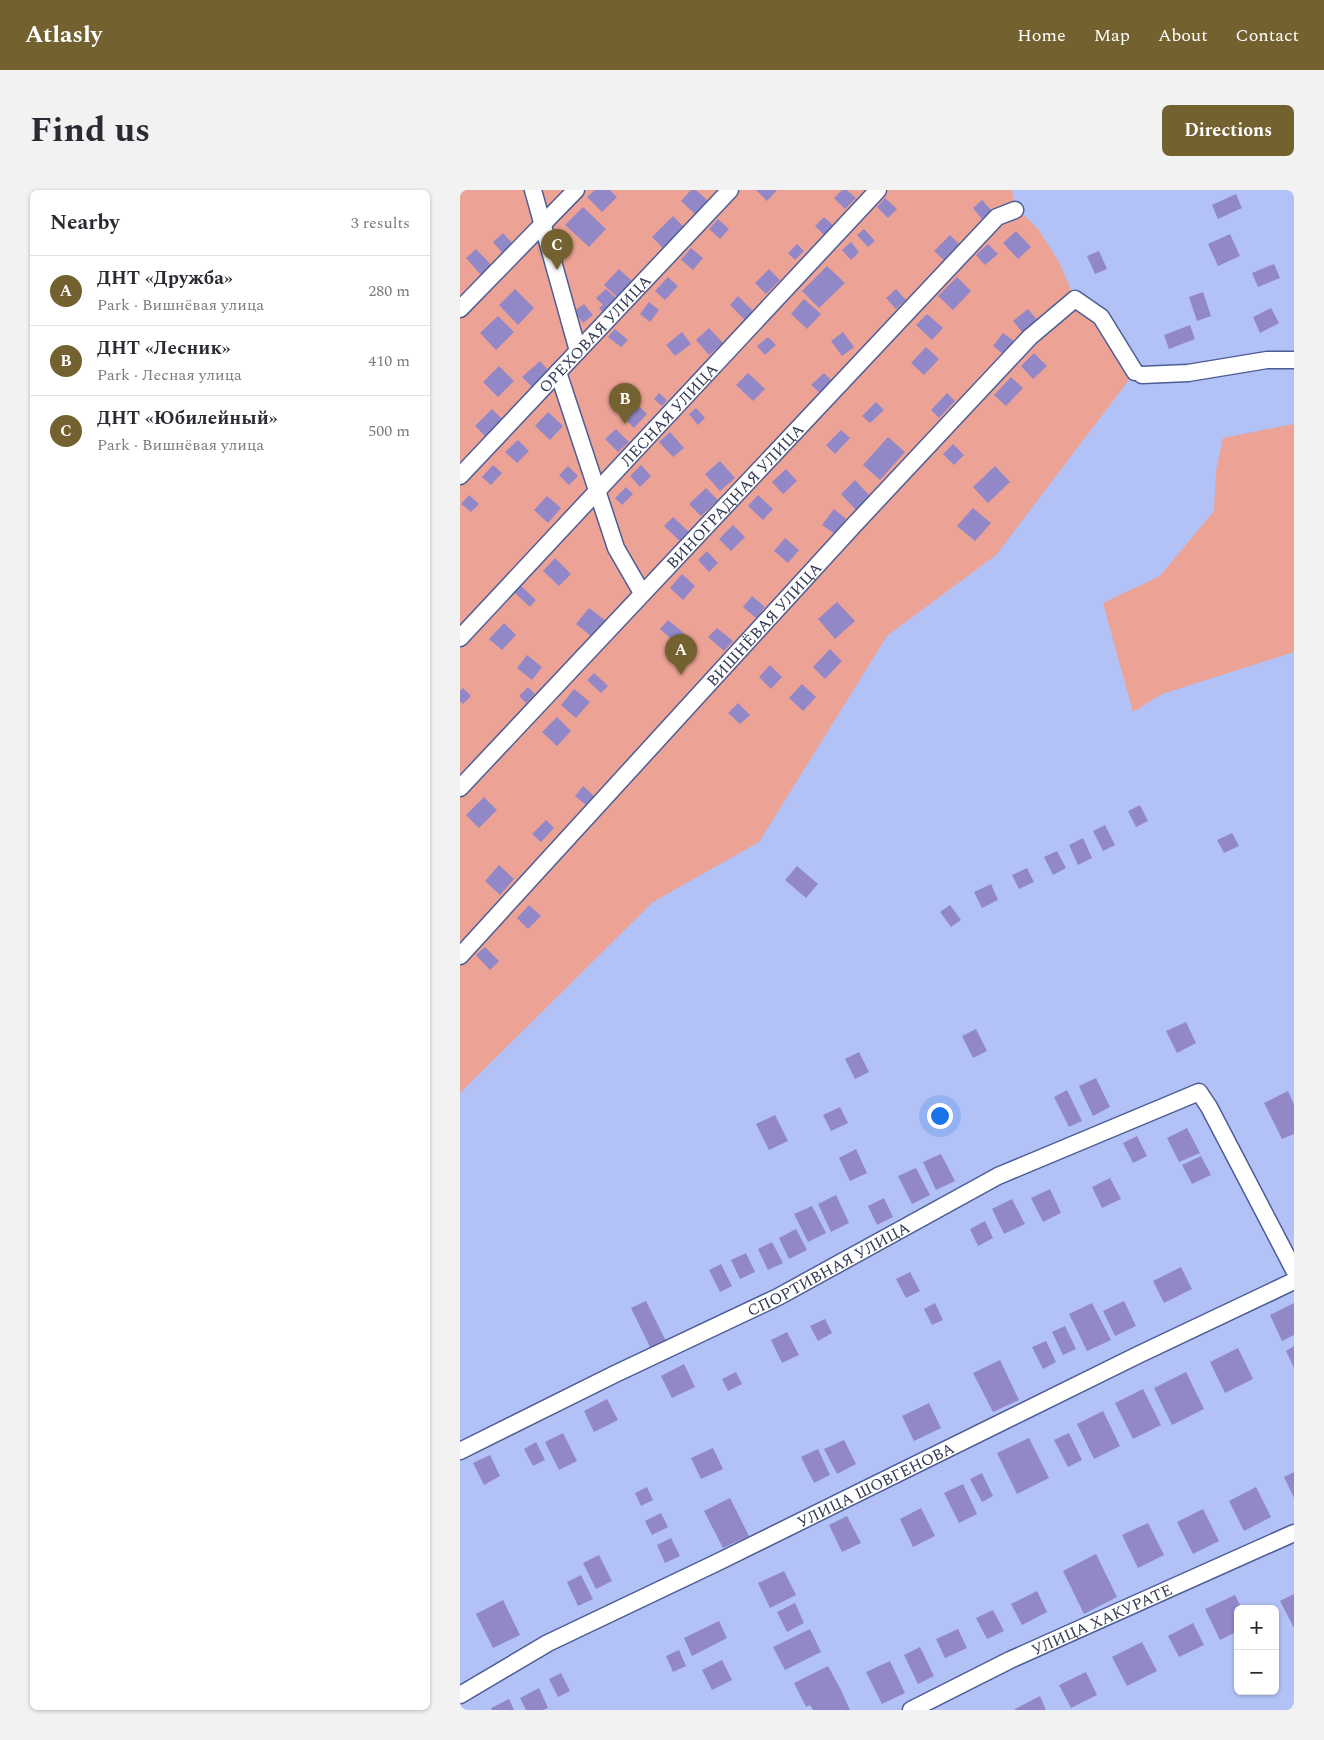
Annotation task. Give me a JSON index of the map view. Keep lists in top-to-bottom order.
{
  "streets": {
    "street": [
      "ОРЕХОВАЯ УЛИЦА",
      "ЛЕСНАЯ УЛИЦА",
      "ВИНОГРАДНАЯ УЛИЦА",
      "ВИШНЁВАЯ УЛИЦА",
      "СПОРТИВНАЯ УЛИЦА",
      "УЛИЦА ШОВГЕНОВА",
      "УЛИЦА ХАКУРАТЕ"
    ]
  },
  "page": {
    "header": "Atlasly",
    "nav": [
      "Home",
      "Map",
      "About",
      "Contact"
    ],
    "title": "Find us",
    "buttons": "Directions",
    "heading": ["Nearby", "3 results"],
    "pins": ["C", "B", "A"],
    "list": [
      {
        "mark": "A",
        "name": "ДНТ «Дружба»",
        "note": "Park · Вишнёвая улица",
        "value": "280 m"
      },
      {
        "mark": "B",
        "name": "ДНТ «Лесник»",
        "note": "Park · Лесная улица",
        "value": "410 m"
      },
      {
        "mark": "C",
        "name": "ДНТ «Юбилейный»",
        "note": "Park · Вишнёвая улица",
        "value": "500 m"
      }
    ],
    "map_buttons": ["+", "−"]
  }
}
